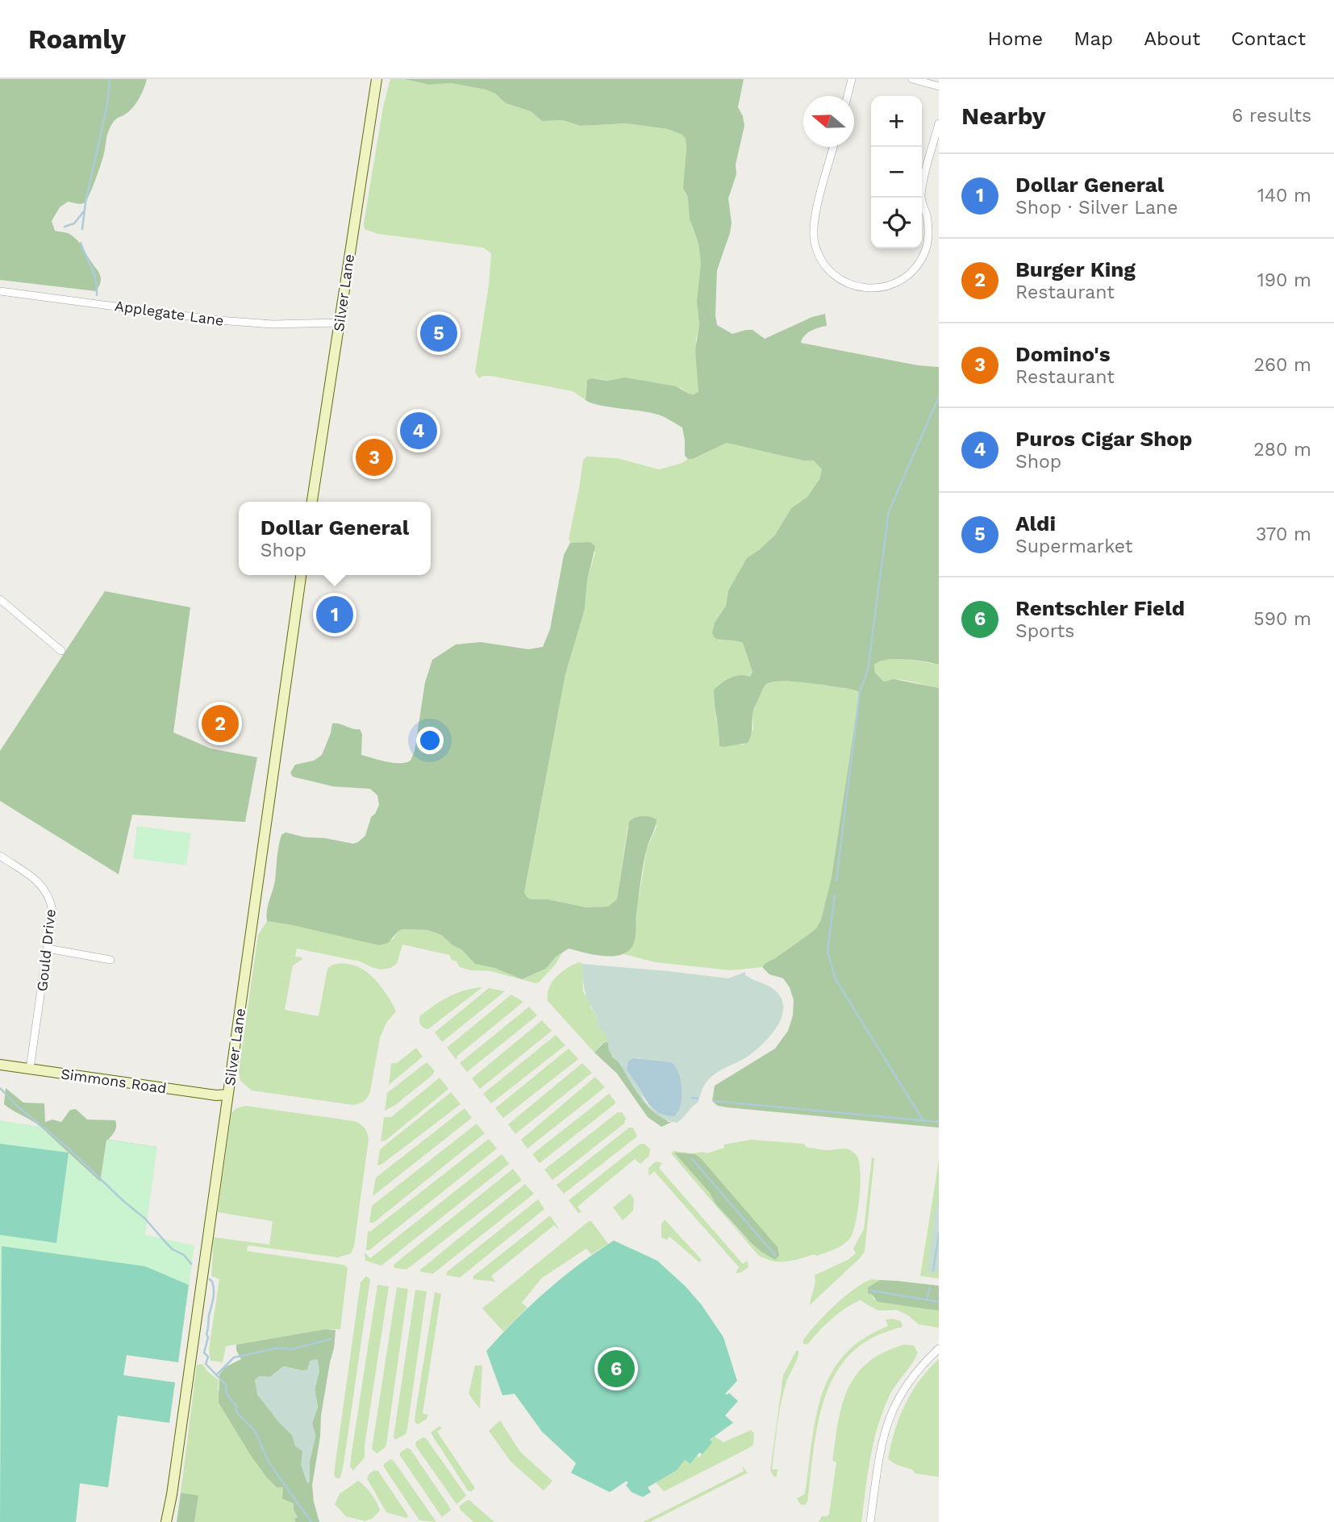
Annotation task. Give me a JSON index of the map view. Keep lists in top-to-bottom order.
{
  "streets": {
    "main road": ["Silver Lane", "Simmons Road"],
    "street": ["Applegate Lane", "Gould Drive"]
  },
  "crossings": [
    ["Silver Lane", "Applegate Lane"],
    ["Silver Lane", "Simmons Road"],
    ["Gould Drive", "Simmons Road"]
  ],
  "north": "left",
  "page": {
    "header": "Roamly",
    "nav": [
      "Home",
      "Map",
      "About",
      "Contact"
    ],
    "heading": ["Nearby", "6 results"],
    "map_buttons": ["+", "−"],
    "list": [
      {
        "mark": "1",
        "name": "Dollar General",
        "note": "Shop · Silver Lane",
        "value": "140 m"
      },
      {
        "mark": "2",
        "name": "Burger King",
        "note": "Restaurant",
        "value": "190 m"
      },
      {
        "mark": "3",
        "name": "Domino's",
        "note": "Restaurant",
        "value": "260 m"
      },
      {
        "mark": "4",
        "name": "Puros Cigar Shop",
        "note": "Shop",
        "value": "280 m"
      },
      {
        "mark": "5",
        "name": "Aldi",
        "note": "Supermarket",
        "value": "370 m"
      },
      {
        "mark": "6",
        "name": "Rentschler Field",
        "note": "Sports",
        "value": "590 m"
      }
    ],
    "pins": [
      "5",
      "4",
      "3",
      "1",
      "2",
      "6"
    ],
    "popup": ["Dollar General", "Shop"]
  }
}
